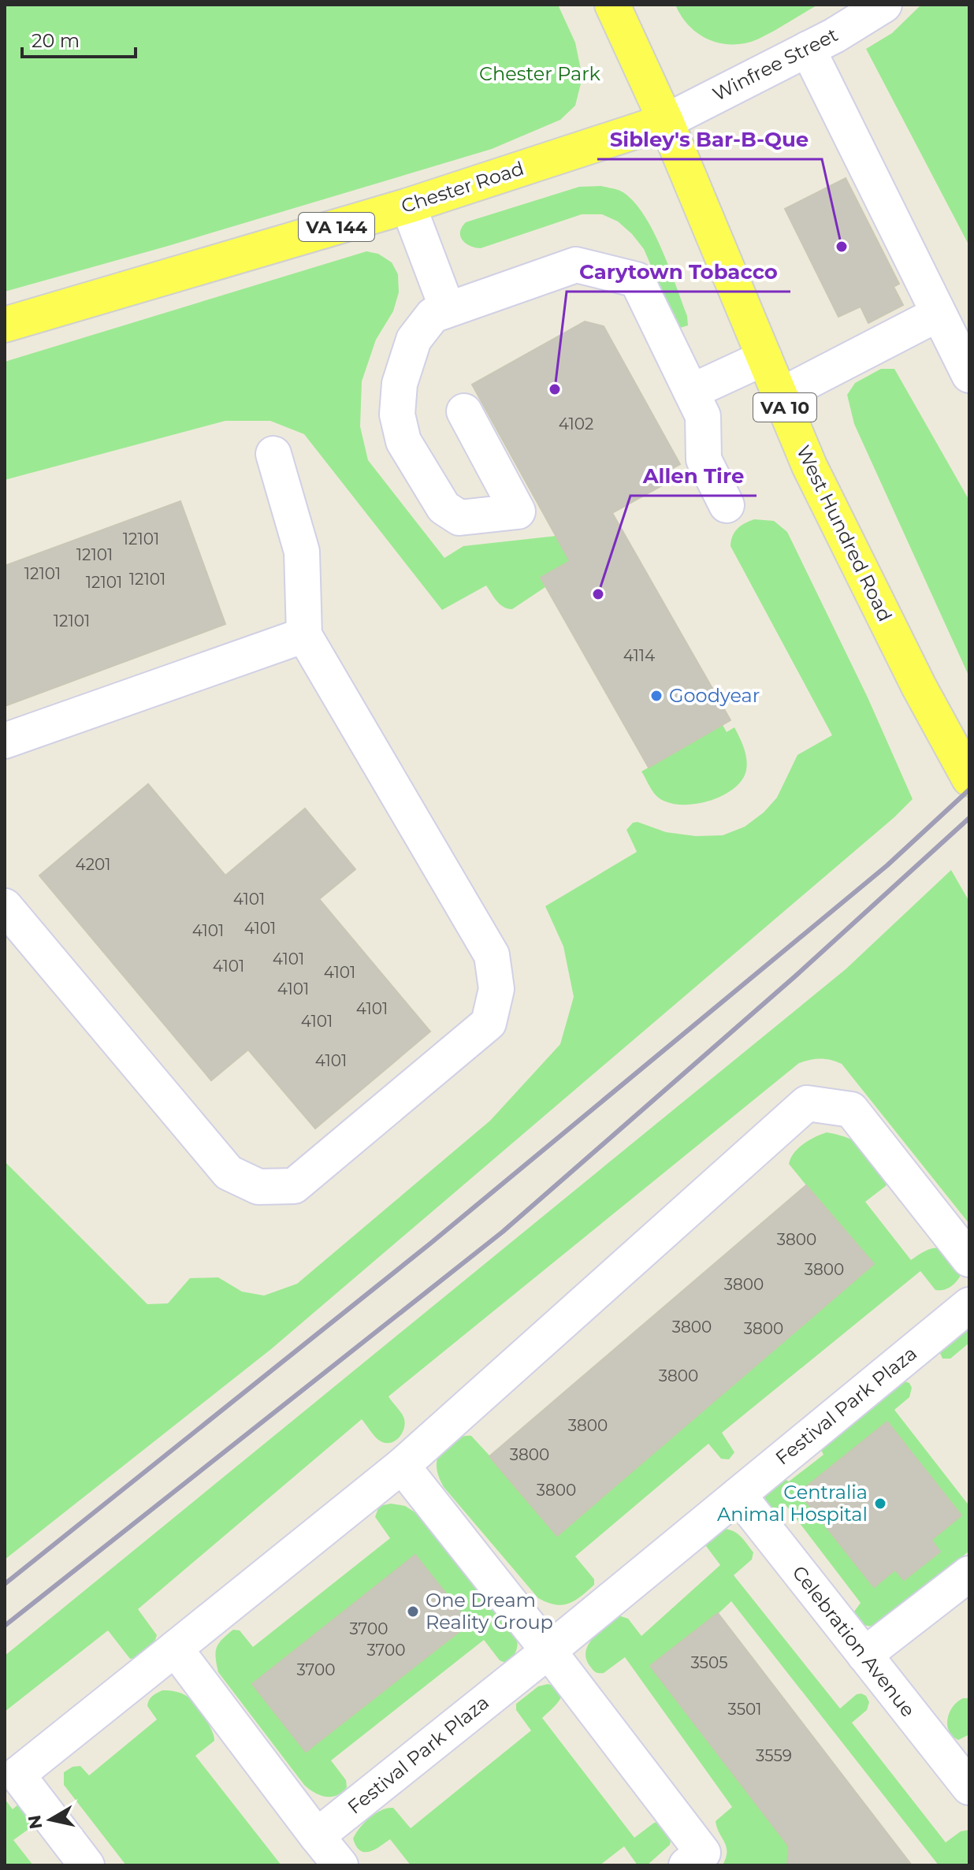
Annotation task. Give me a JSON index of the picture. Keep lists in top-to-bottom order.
{
  "streets": {
    "main road": [
      "Chester Road",
      "VA 144",
      "VA 10",
      "West Hundred Road"
    ],
    "street": ["Winfree Street", "Festival Park Plaza", "Celebration Avenue"]
  },
  "crossings": [
    ["Winfree Street", "Chester Road"],
    ["Winfree Street", "West Hundred Road"],
    ["Chester Road", "West Hundred Road"],
    ["Festival Park Plaza", "Celebration Avenue"]
  ],
  "parks": ["Chester Park"],
  "places": [
    "Sibley's Bar-B-Que",
    "Carytown Tobacco",
    "Allen Tire",
    "Goodyear",
    "Centralia Animal Hospital",
    "One Dream Reality Group"
  ],
  "house_numbers": [
    "4102",
    "12101",
    "12101",
    "12101",
    "12101",
    "12101",
    "12101",
    "4114",
    "4201",
    "4101",
    "4101",
    "4101",
    "4101",
    "4101",
    "4101",
    "4101",
    "4101",
    "4101",
    "4101",
    "3800",
    "3800",
    "3800",
    "3800",
    "3800",
    "3800",
    "3800",
    "3800",
    "3800",
    "3700",
    "3700",
    "3505",
    "3700",
    "3501",
    "3559"
  ],
  "scale_bar": "20 m",
  "north": "left"
}
